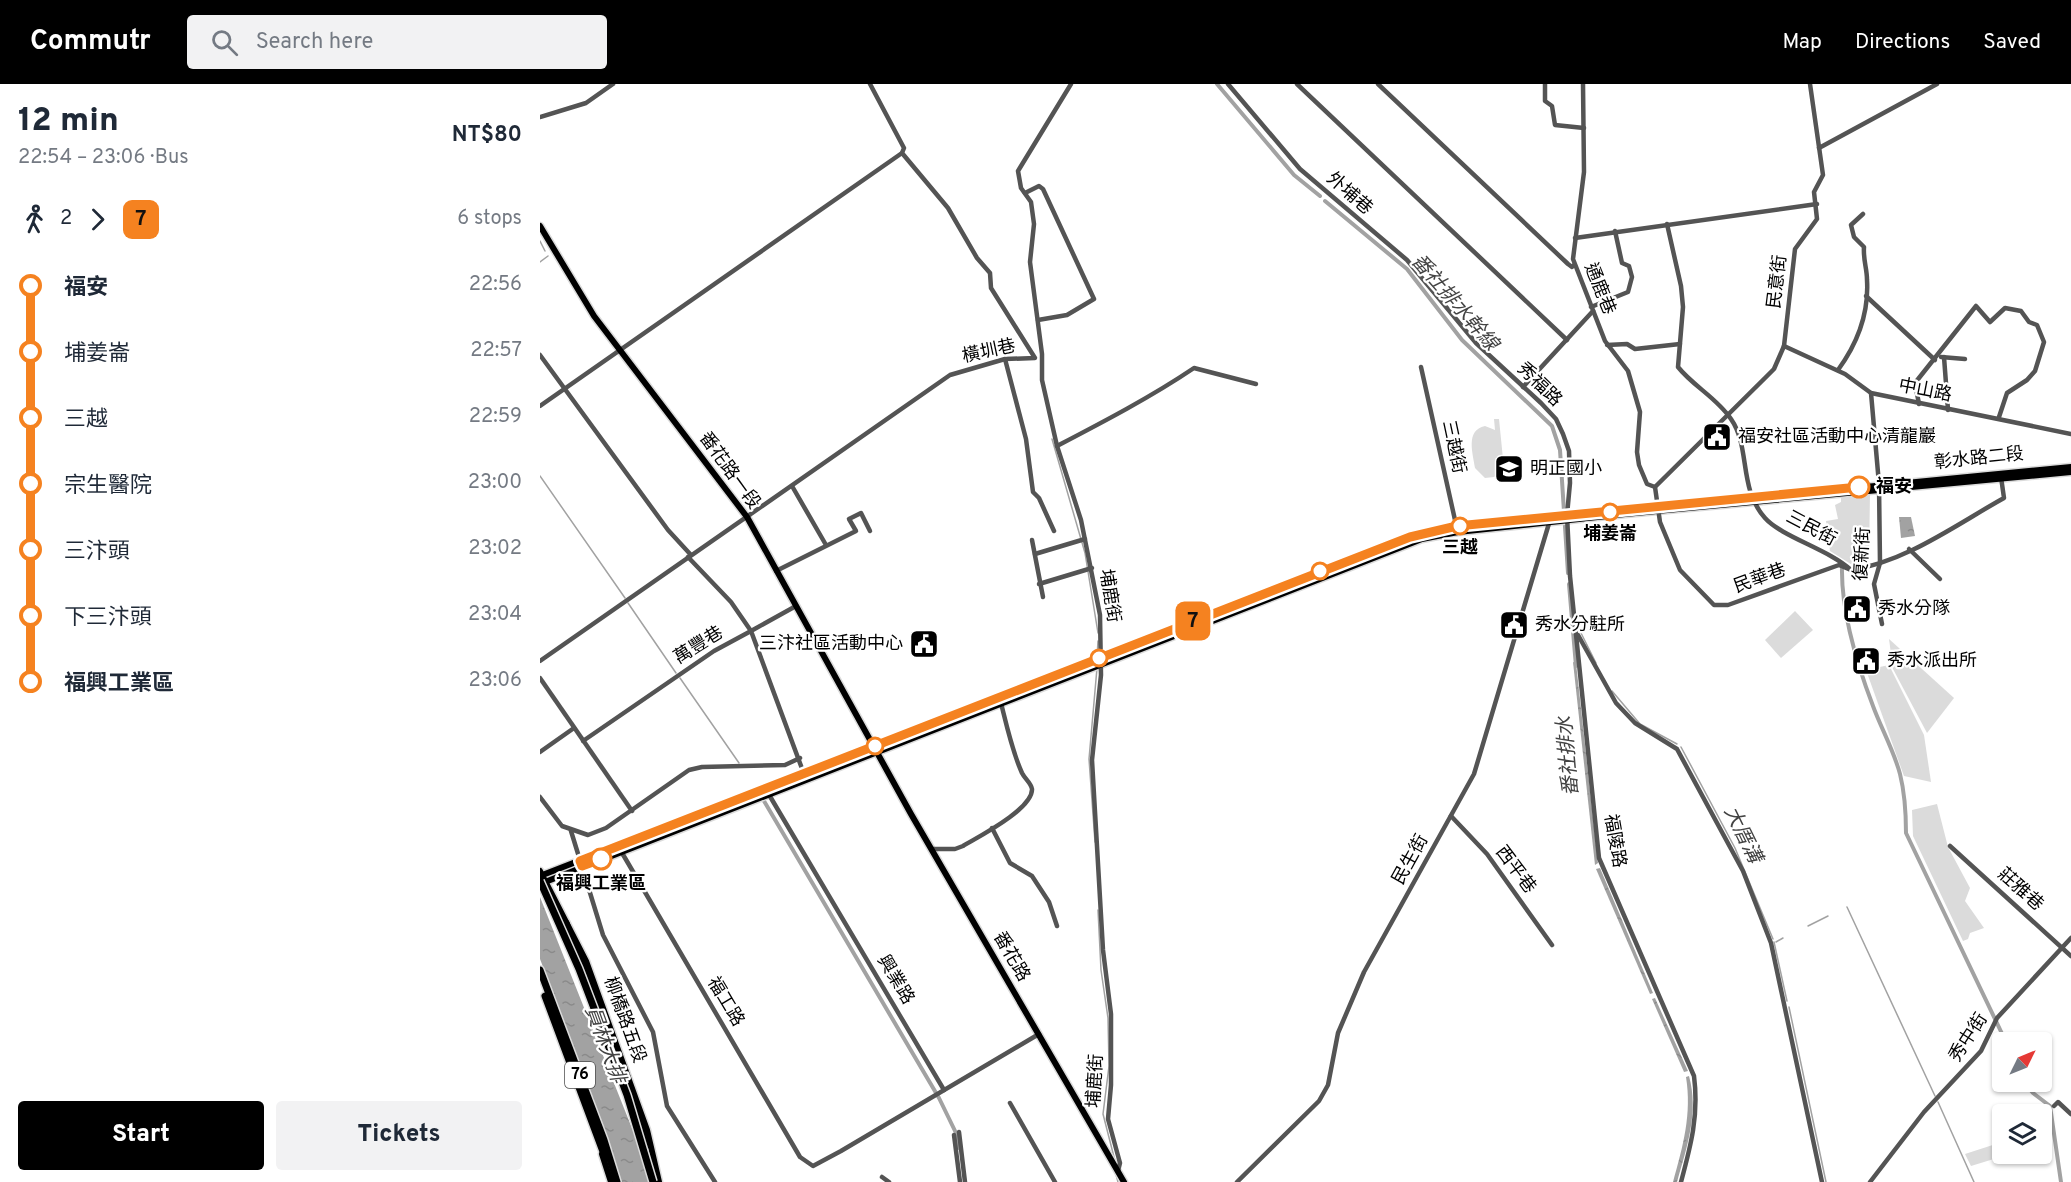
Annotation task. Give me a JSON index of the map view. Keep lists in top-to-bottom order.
{
  "streets": {
    "highway": ["76"],
    "main road": [
      "彰水路二段",
      "番花路一段",
      "番花路",
      "柳橋路五段"
    ],
    "street": [
      "外埔巷",
      "民意街",
      "通鹿巷",
      "橫圳巷",
      "秀福路",
      "中山路",
      "三越街",
      "三民街",
      "復新街",
      "民華巷",
      "埔鹿街",
      "萬豐巷",
      "福陵路",
      "民生街",
      "西平巷",
      "莊雅巷",
      "興業路",
      "福工路",
      "秀中街"
    ]
  },
  "crossings": [
    ["外埔巷", "秀福路"],
    ["民意街", "通鹿巷"],
    ["民意街", "中山路"],
    ["橫圳巷", "番花路一段"],
    ["橫圳巷", "萬豐巷"],
    ["秀福路", "彰水路二段"],
    ["秀福路", "福陵路"],
    ["中山路", "復新街"],
    ["三越街", "彰水路二段"],
    ["彰水路二段", "三民街"],
    ["彰水路二段", "復新街"],
    ["彰水路二段", "民華巷"],
    ["彰水路二段", "埔鹿街"],
    ["彰水路二段", "福陵路"],
    ["彰水路二段", "民生街"],
    ["番花路一段", "番花路"],
    ["三民街", "民華巷"],
    ["埔鹿街", "番花路"],
    ["民生街", "西平巷"],
    ["莊雅巷", "秀中街"],
    ["興業路", "福工路"],
    ["柳橋路五段", "76"]
  ],
  "water": [
    "番社排水幹線",
    "番社排水",
    "大厝溝",
    "員林大排"
  ],
  "places": {
    "public building": [
      "福安社區活動中心清龍巖",
      "秀水分隊",
      "秀水分駐所",
      "三汴社區活動中心",
      "秀水派出所"
    ],
    "school or university": ["明正國小"],
    "other": [
      "福安",
      "埔姜崙",
      "三越",
      "福興工業區"
    ]
  },
  "lines": ["bus line 7"],
  "north": "top right",
  "page": {
    "header": "Commutr",
    "search": "Search here",
    "nav": ["Map", "Directions", "Saved"],
    "heading": ["12 min", "22:54 – 23:06 · Bus", "NT$80"],
    "on_map": "7",
    "legs": ["2", "7", "6 stops"],
    "list": [
      {
        "name": "福安",
        "value": "22:56"
      },
      {
        "name": "埔姜崙",
        "value": "22:57"
      },
      {
        "name": "三越",
        "value": "22:59"
      },
      {
        "name": "宗生醫院",
        "value": "23:00"
      },
      {
        "name": "三汴頭",
        "value": "23:02"
      },
      {
        "name": "下三汴頭",
        "value": "23:04"
      },
      {
        "name": "福興工業區",
        "value": "23:06"
      }
    ],
    "buttons": ["Start", "Tickets"]
  }
}
